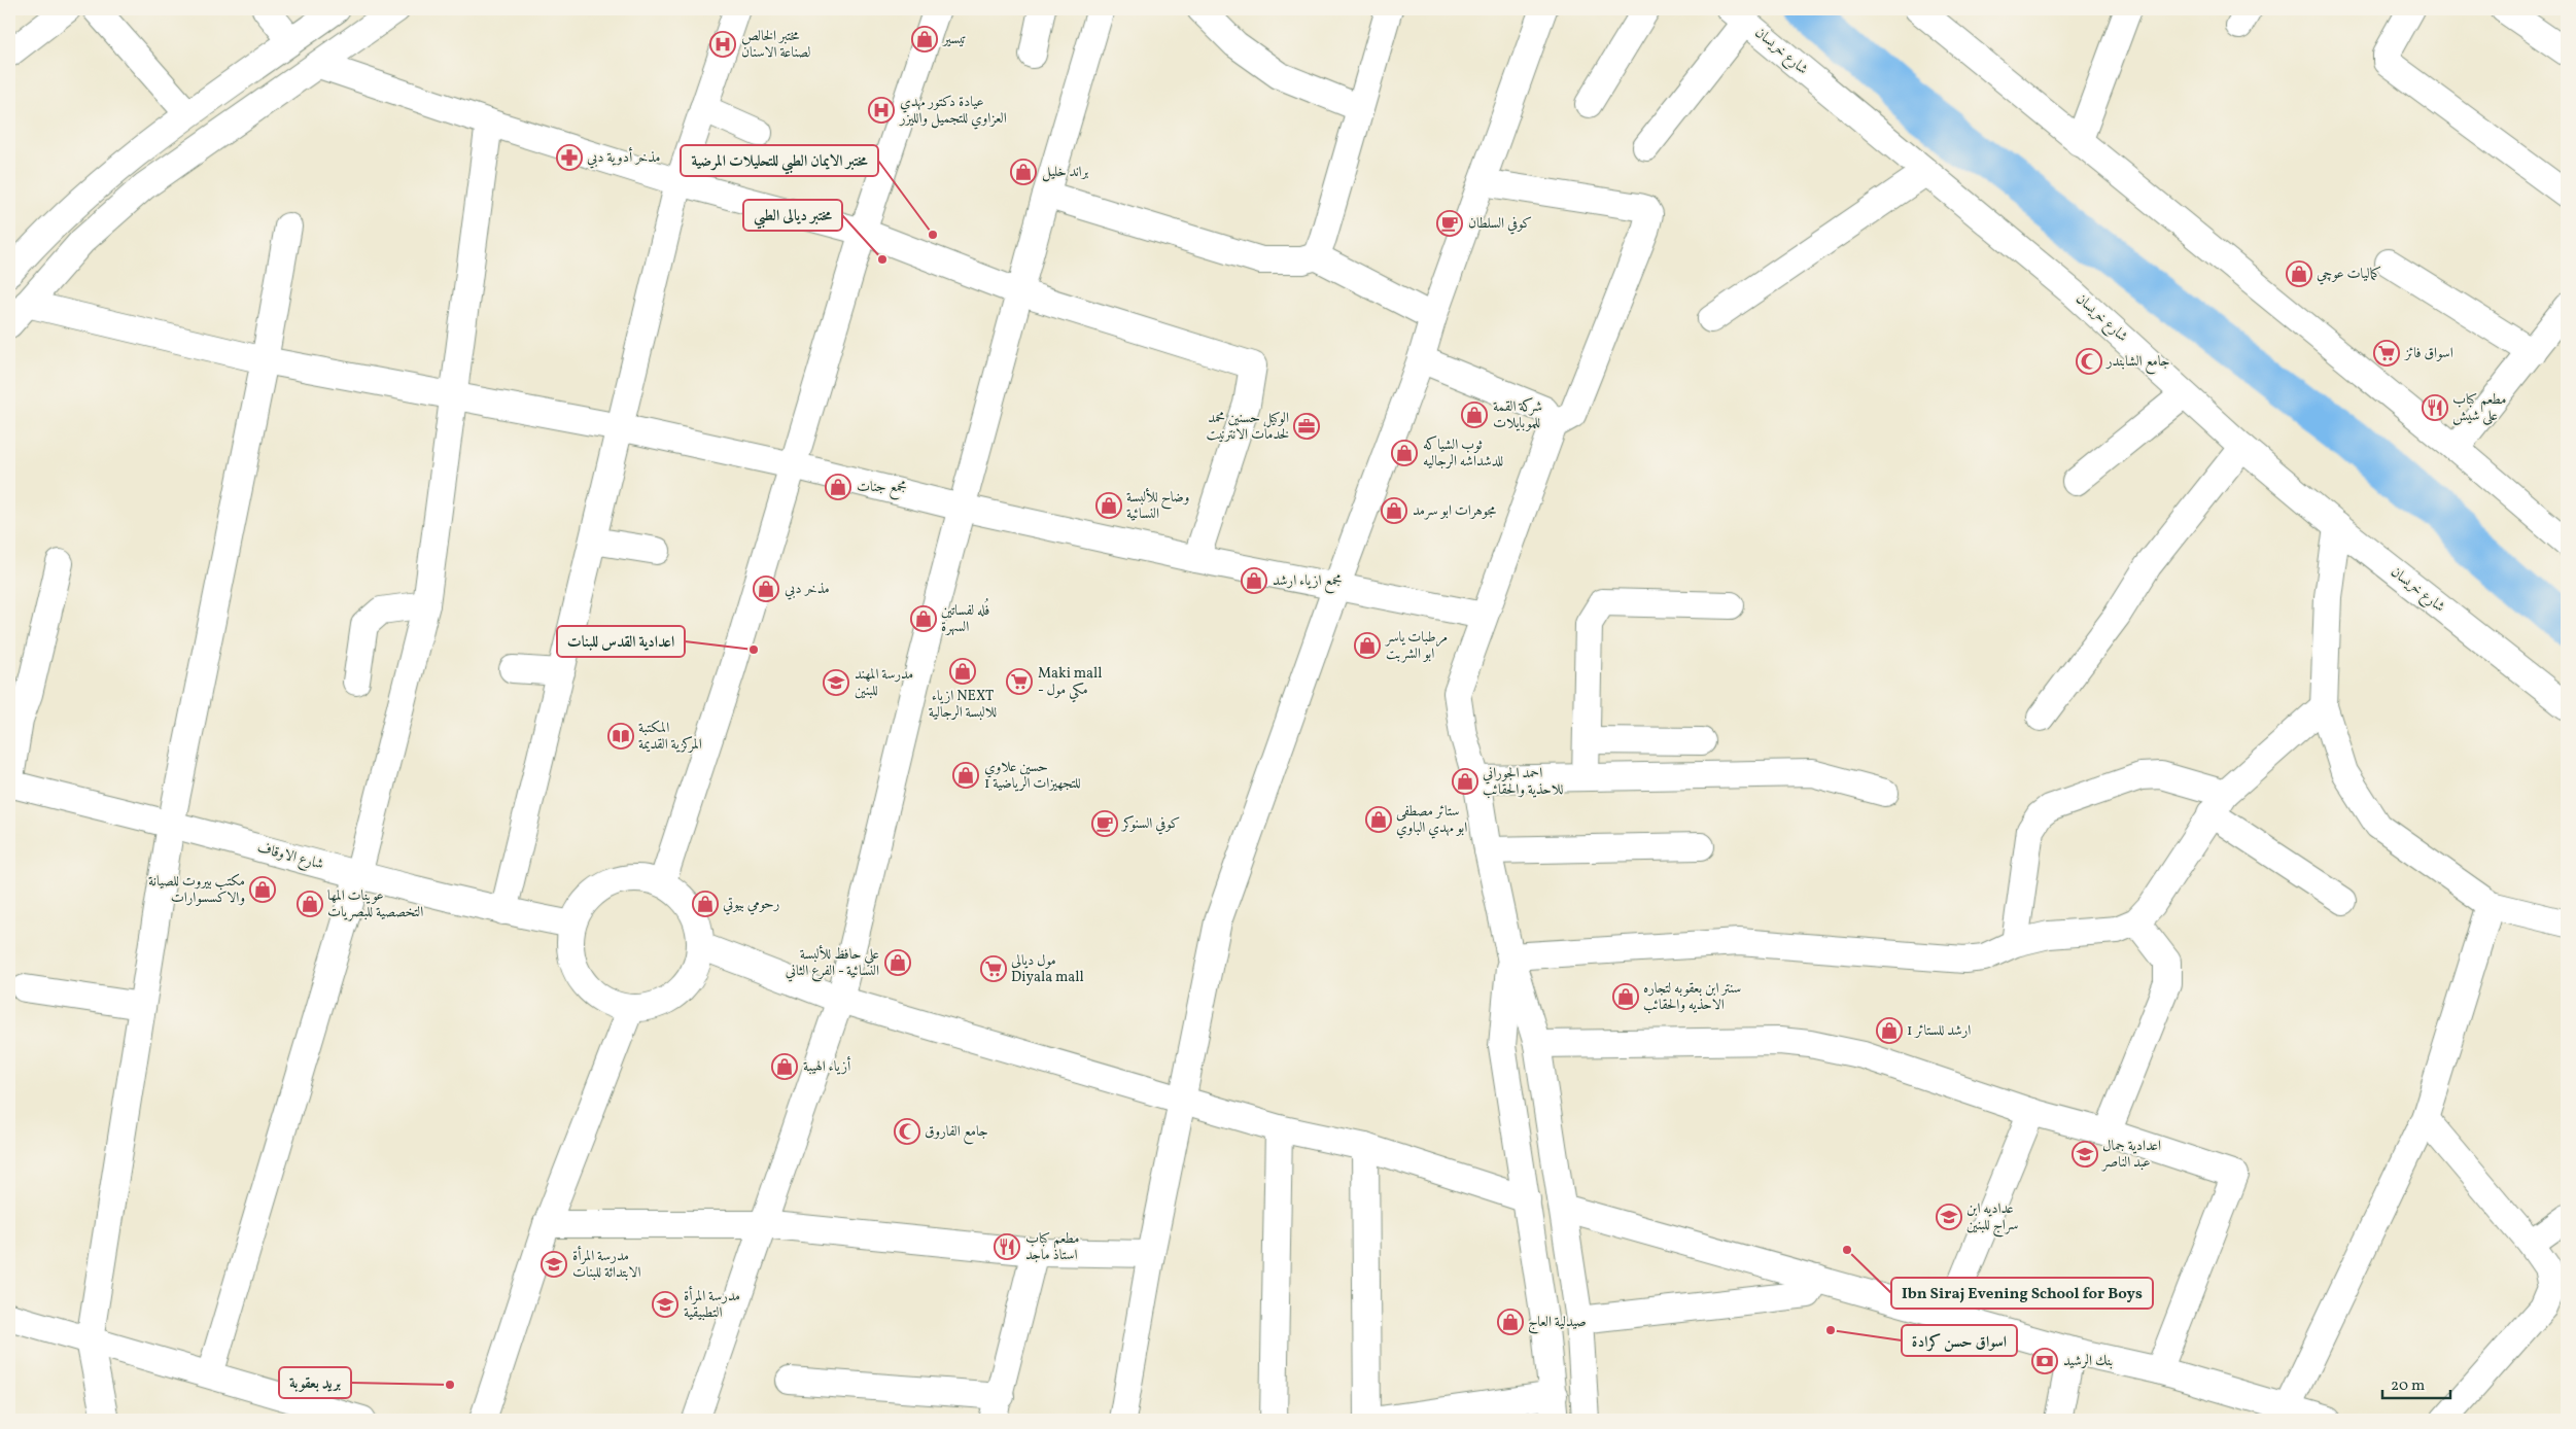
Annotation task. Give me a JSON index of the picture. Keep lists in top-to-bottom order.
{
  "streets": {
    "street": ["شارع خريسان", "شارع الاوقاف"]
  },
  "places": {
    "shop": [
      "تيسير",
      "براند خليل",
      "كماليات عوچي",
      "شركة القمة للموبايلات",
      "ثوب الشياكه للدشداشه الرجاليه",
      "مجمع جنات",
      "وضاح للألبسة النسائية",
      "مجوهرات ابو سرمد",
      "مجمع ازياء ارشد",
      "مذخر دبي",
      "فُله لفساتين السهرة",
      "مرطبات ياسر ابو الشربت",
      "ازياء NEXT للالبسة الرجالية",
      "حسين علاوي للتجهيزات الرياضية 1",
      "احمد الجوراني للاحذية والحقائب",
      "ستائر مصطفى ابو مهدي الباوي",
      "مكتب بيروت للصيانة والاكسسوارات",
      "عوينات المها التخصصية للبصريات",
      "رحومي بيوتي",
      "علي حافظ للألبسة النسائية - الفرع الثاني",
      "سنتر ابن بعقوبه لتجاره الاحذيه والحقائب",
      "ارشد للستائر 1",
      "أزياء الهيبة",
      "صيدلية العاج"
    ],
    "hospital": ["مختبر الخالص لصناعة الاسنان", "عيادة دكتور مهدي العزاوي للتجميل والليزر"],
    "pharmacy": ["مذخر أدوية دبي"],
    "cafe": ["كوفي السلطان", "كوفي السنوكر"],
    "other": [
      "مختبر الايمان الطبي للتحليلات المرضية",
      "مختبر ديالى الطبي",
      "اعدادية القدس للبنات",
      "Ibn Siraj Evening School for Boys",
      "اسواق حسن كرادة",
      "بريد بعقوبة"
    ],
    "supermarket": ["اسواق فائز", "Maki mall - مكي مول", "مول ديالى Diyala mall"],
    "mosque": ["جامع الشابندر", "جامع الفاروق"],
    "restaurant": ["مطعم كباب على شيش", "مطعم كباب استاذ ماجد"],
    "office": ["الوكيل حسنين محمد لخدمات الانترنيت"],
    "school or university": [
      "مدرسة المهند للبنين",
      "اعدادية جمال عبد الناصر",
      "عداديه ابن سراج للبنين",
      "مدرسة المرأة الابتدائة للبنات",
      "مدرسة المرأة التطبيقية"
    ],
    "library": ["المكتبة المركزية القديمة"],
    "bank": ["بنك الرشيد"]
  },
  "scale_bar": "20 m"
}
